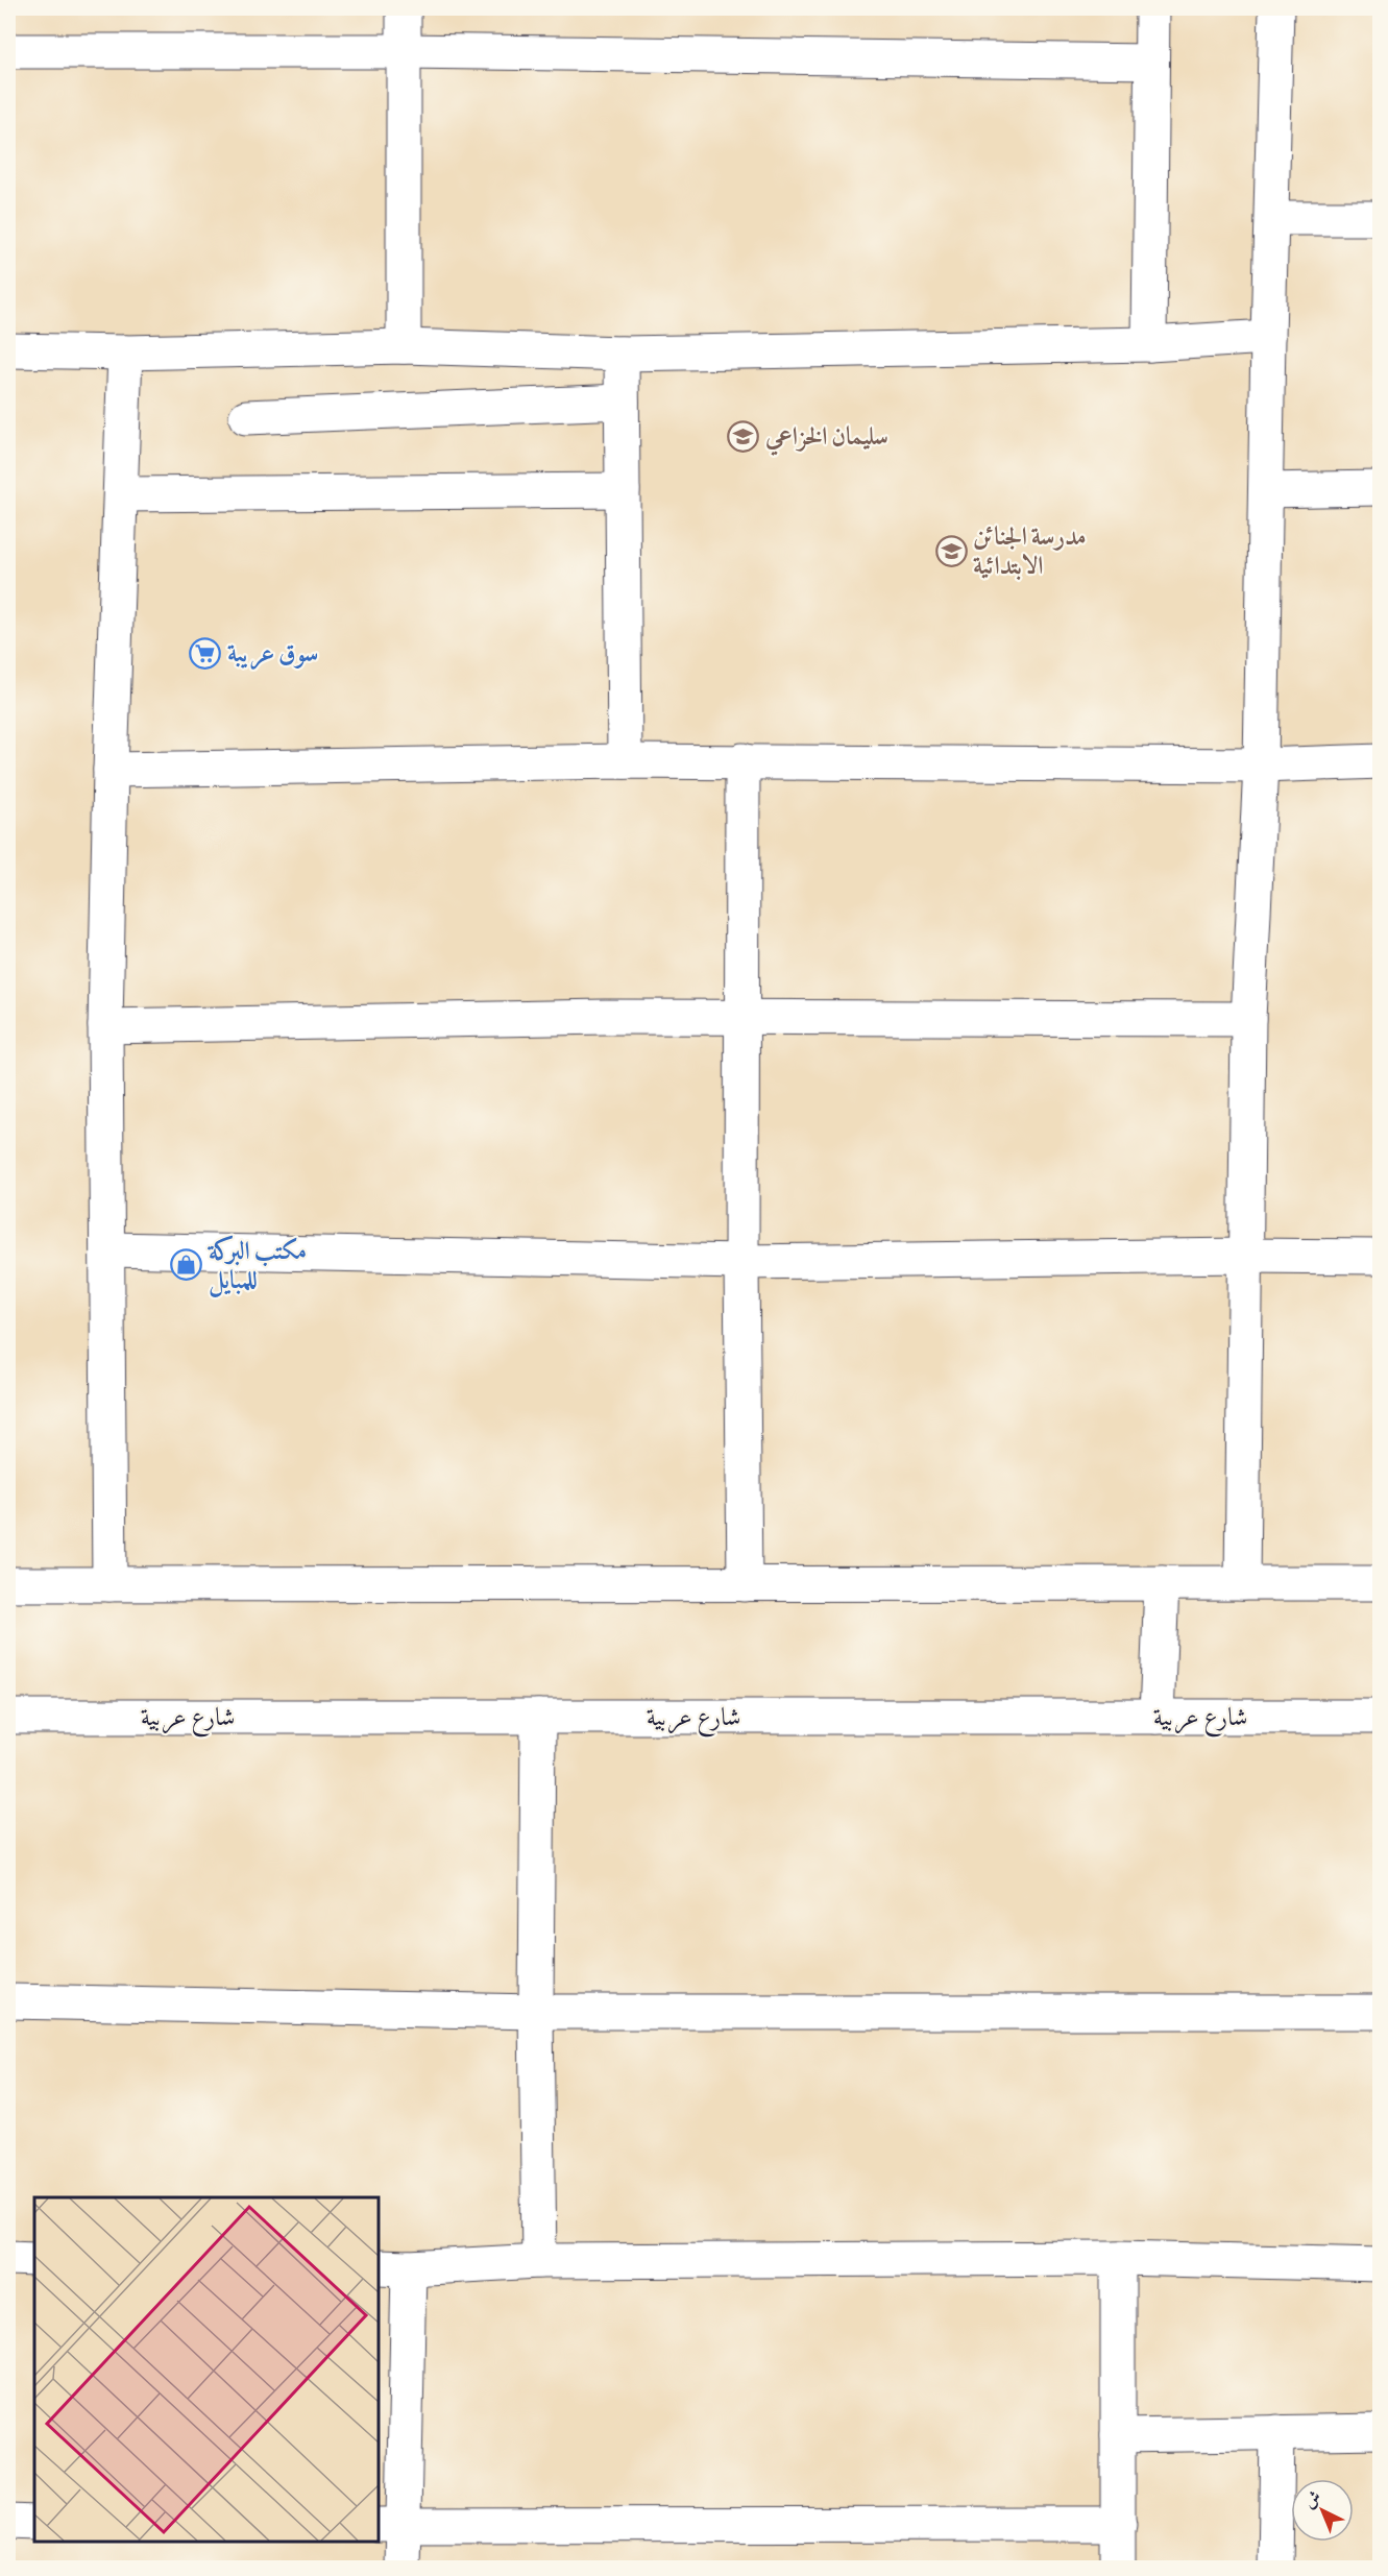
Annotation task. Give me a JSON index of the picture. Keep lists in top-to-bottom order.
{
  "streets": {
    "street": ["شارع عربية"]
  },
  "places": {
    "school or university": ["سليمان الخزاعي", "مدرسة الجنائن الابتدائية"],
    "supermarket": ["سوق عريبة"],
    "shop": ["مكتب البركة للمبايل"]
  },
  "north": "top left"
}
